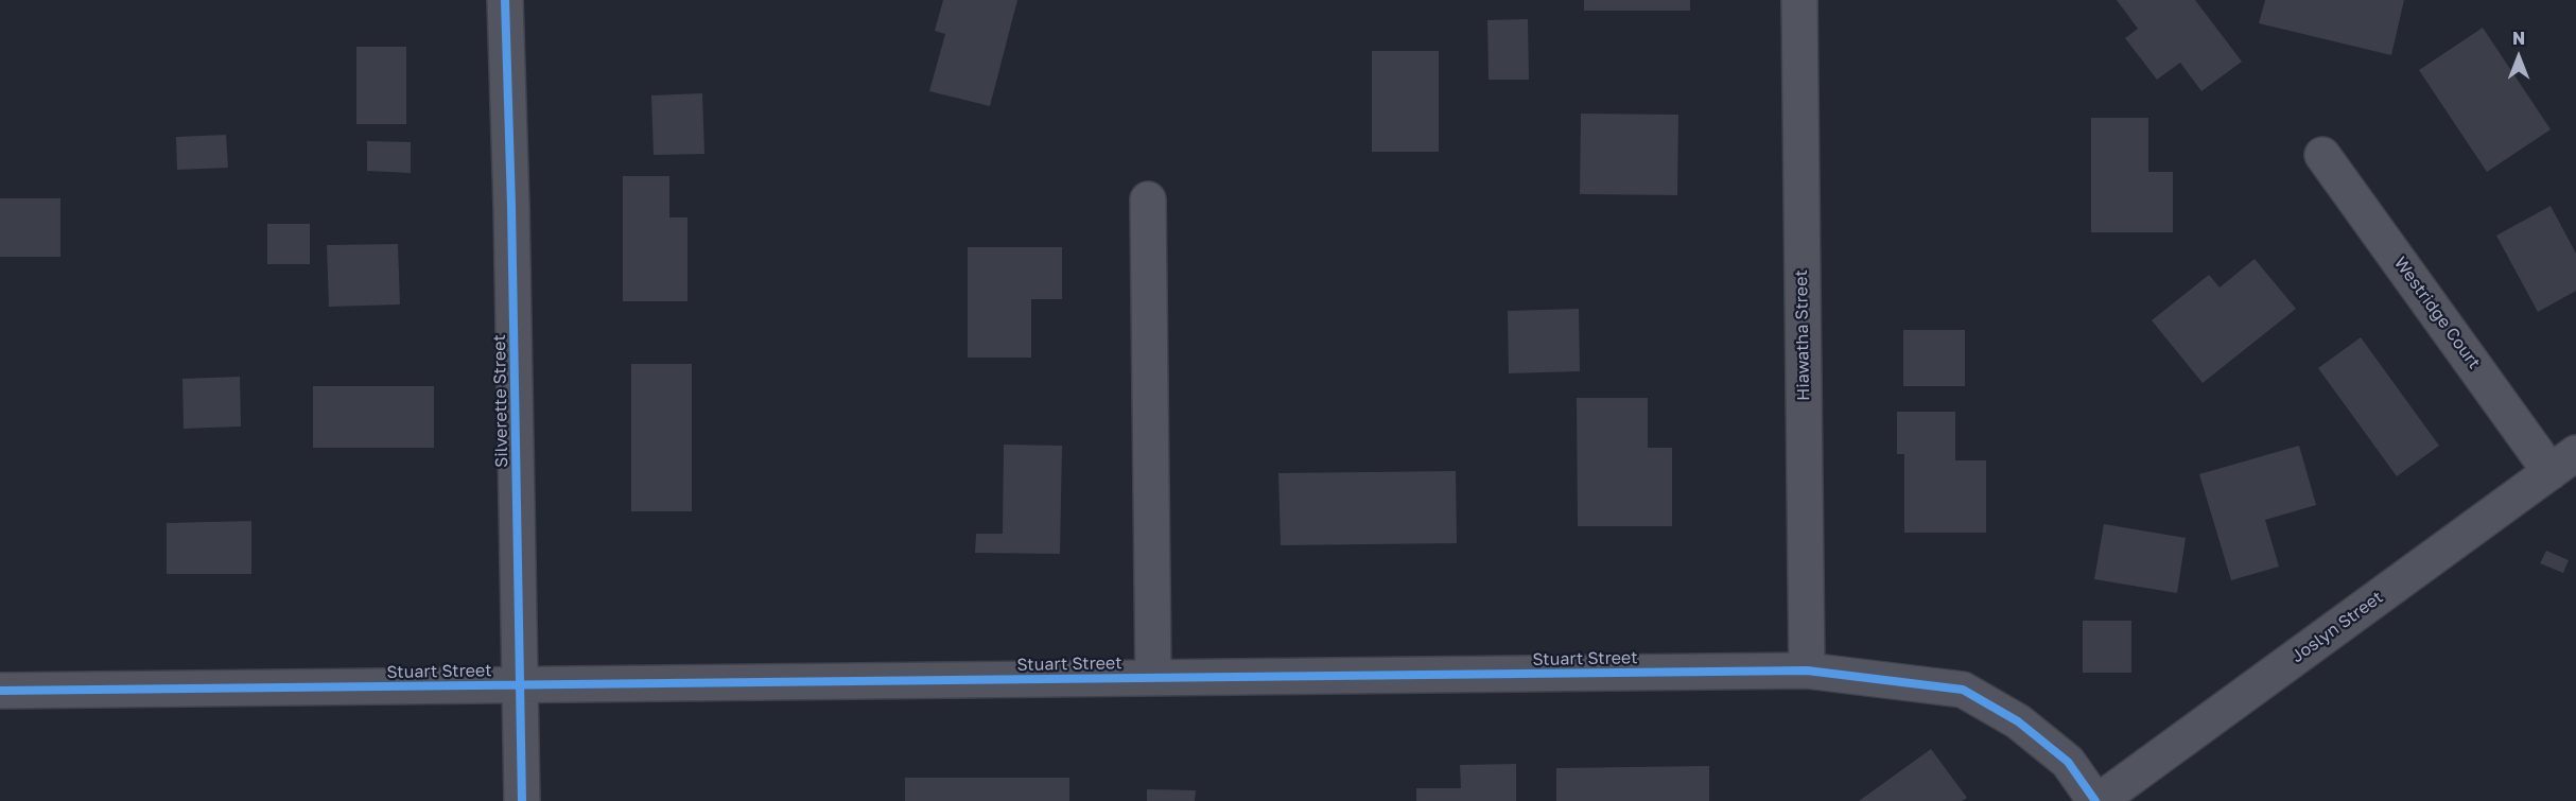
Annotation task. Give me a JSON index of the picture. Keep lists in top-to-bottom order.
{
  "streets": {
    "street": [
      "Westridge Court",
      "Hiawatha Street",
      "Silverette Street",
      "Joslyn Street",
      "Stuart Street"
    ]
  },
  "crossings": [
    ["Westridge Court", "Joslyn Street"],
    ["Hiawatha Street", "Stuart Street"],
    ["Silverette Street", "Stuart Street"],
    ["Joslyn Street", "Stuart Street"]
  ],
  "north": "top"
}
